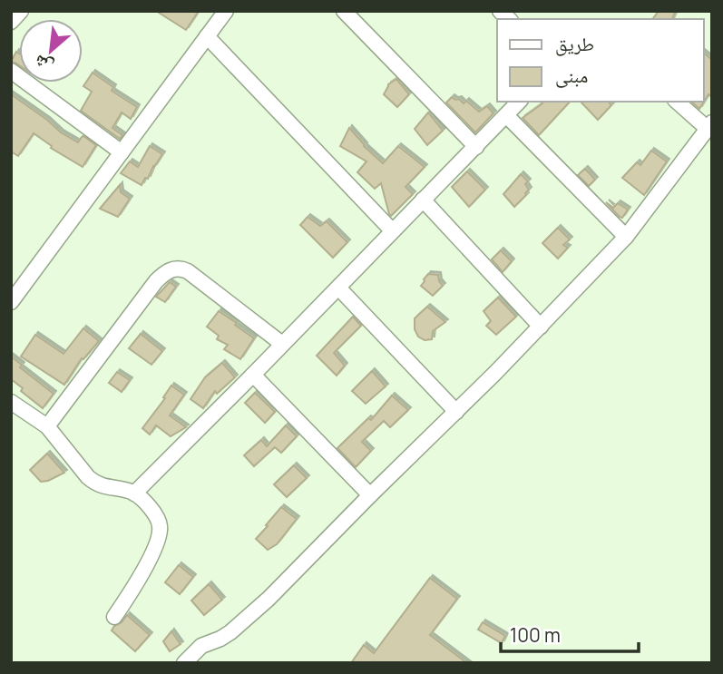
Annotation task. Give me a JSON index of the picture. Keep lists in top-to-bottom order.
{
  "legend": ["طريق", "مبنى"],
  "scale_bar": "100 m",
  "north": "bottom left"
}
